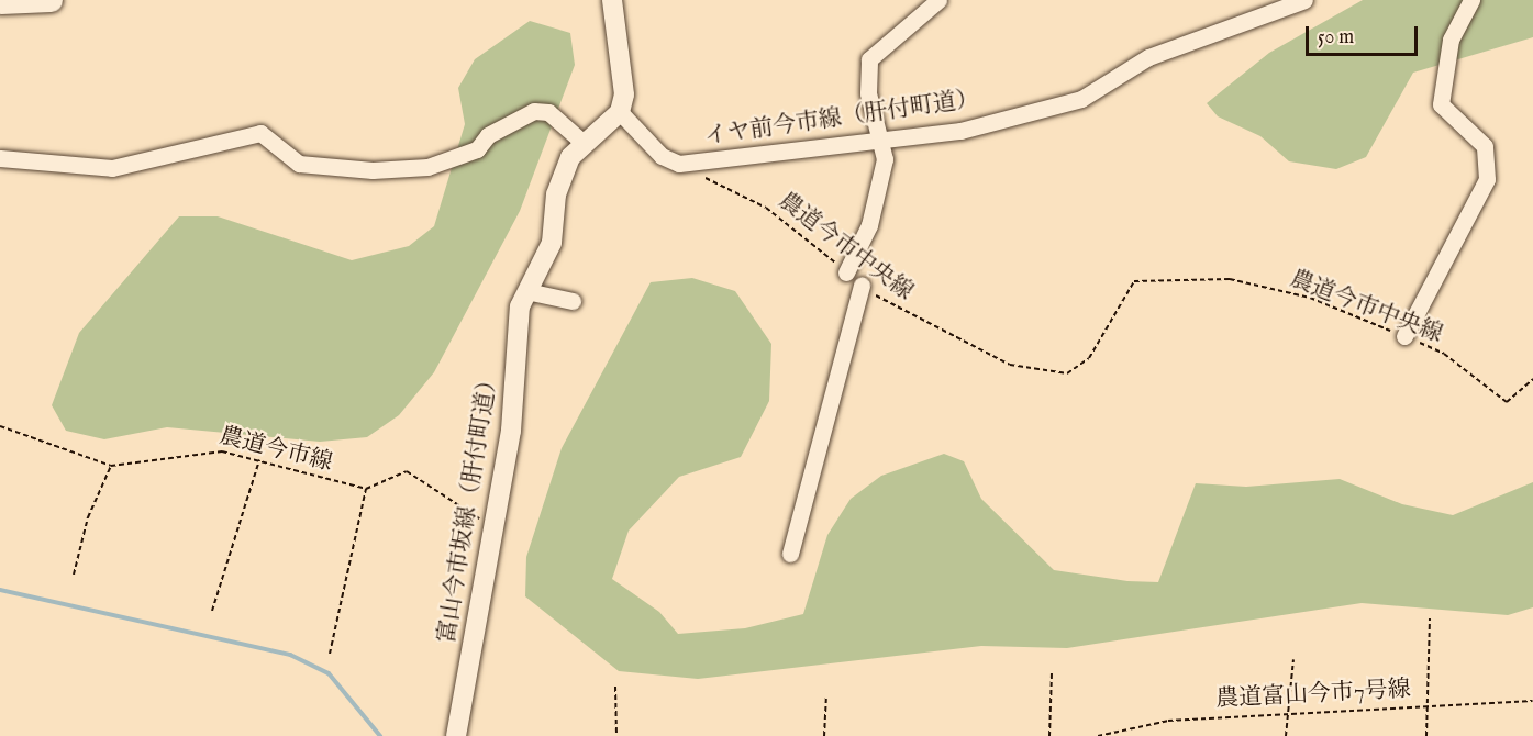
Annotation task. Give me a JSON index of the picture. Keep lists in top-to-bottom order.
{
  "streets": {
    "street": ["イヤ前今市線（肝付町道）", "富山今市坂線（肝付町道）"],
    "path": ["農道今市中央線", "農道今市線", "農道富山今市7号線"]
  },
  "crossings": [
    ["イヤ前今市線（肝付町道）", "農道今市中央線"],
    ["イヤ前今市線（肝付町道）", "富山今市坂線（肝付町道）"]
  ],
  "scale_bar": "50 m"
}
